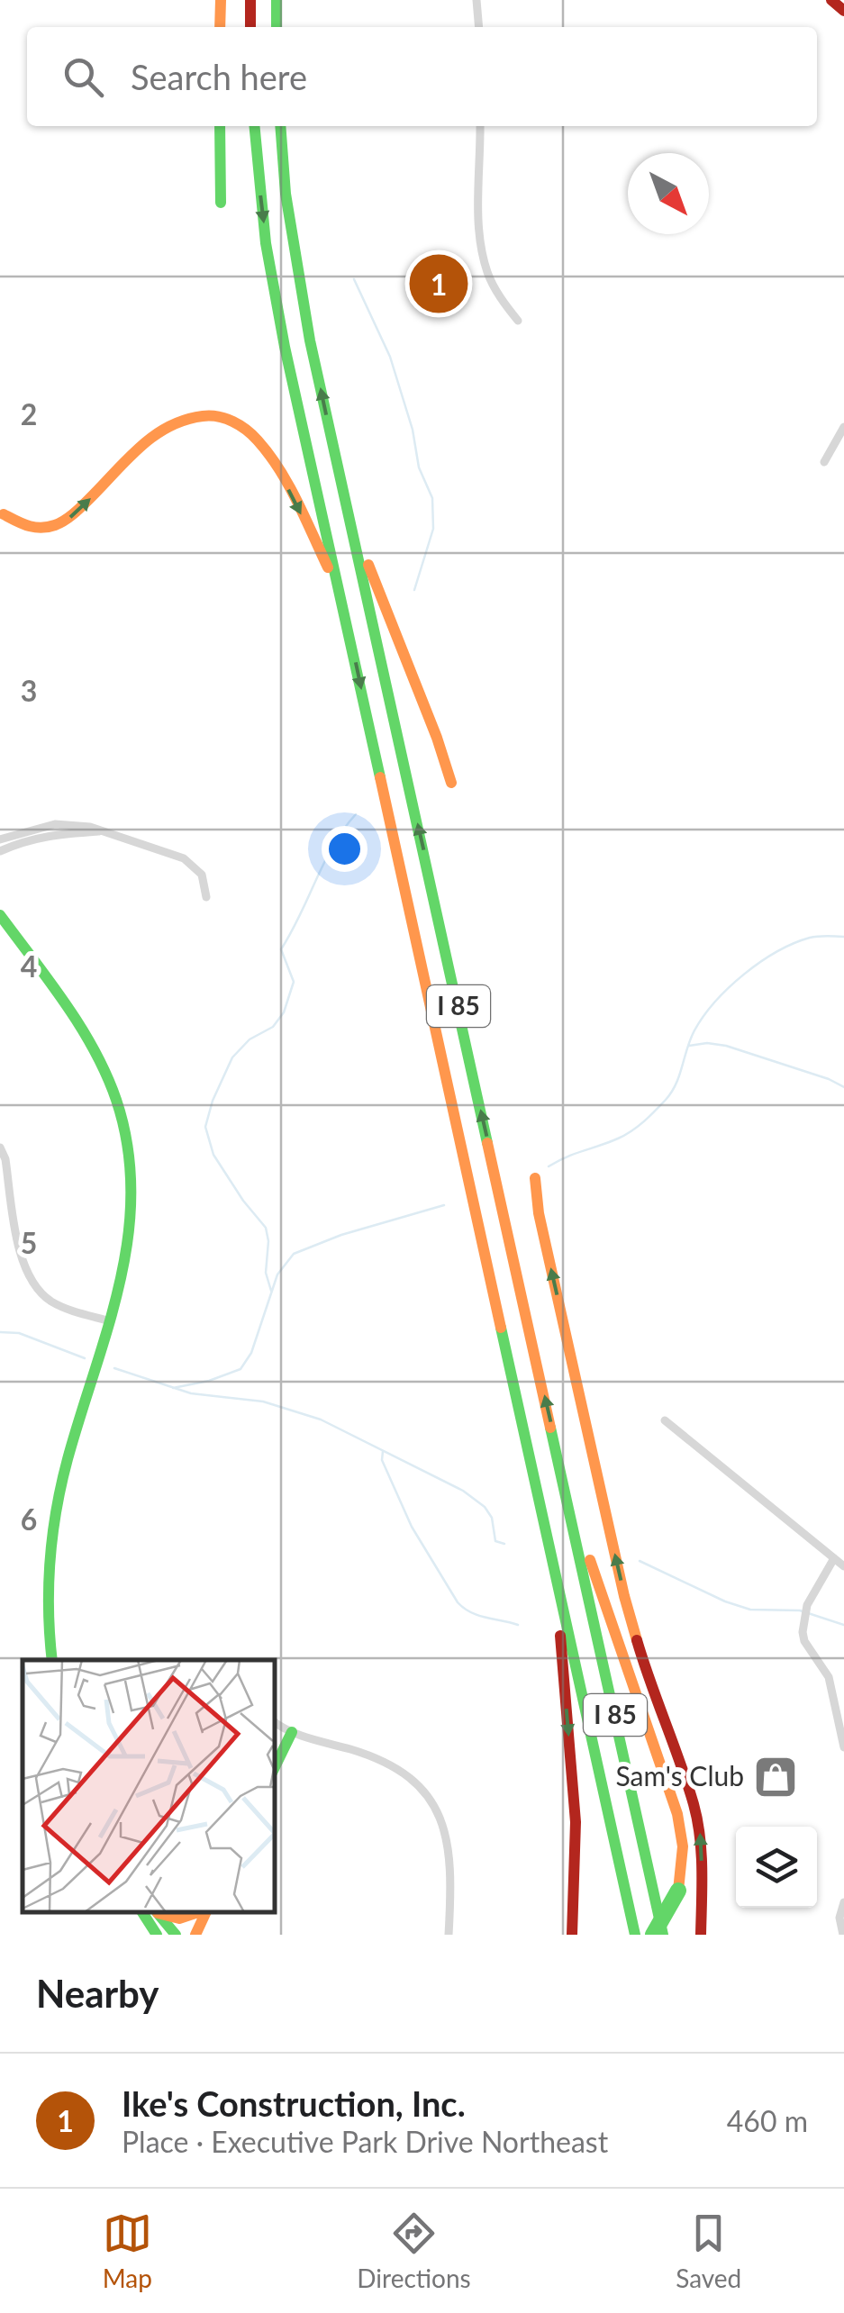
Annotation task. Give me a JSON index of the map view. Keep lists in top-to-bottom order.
{
  "streets": {
    "main road": ["I 85"]
  },
  "places": {
    "shop": ["Sam's Club"]
  },
  "north": "bottom right",
  "page": {
    "search": "Search here",
    "pins": "1",
    "heading": "Nearby",
    "list": [
      {
        "mark": "1",
        "name": "Ike's Construction, Inc.",
        "note": "Place · Executive Park Drive Northeast",
        "value": "460 m"
      }
    ],
    "nav": ["Map", "Directions", "Saved"]
  },
  "grid": {
    "rows": [
      "2",
      "3",
      "4",
      "5",
      "6"
    ]
  }
}
